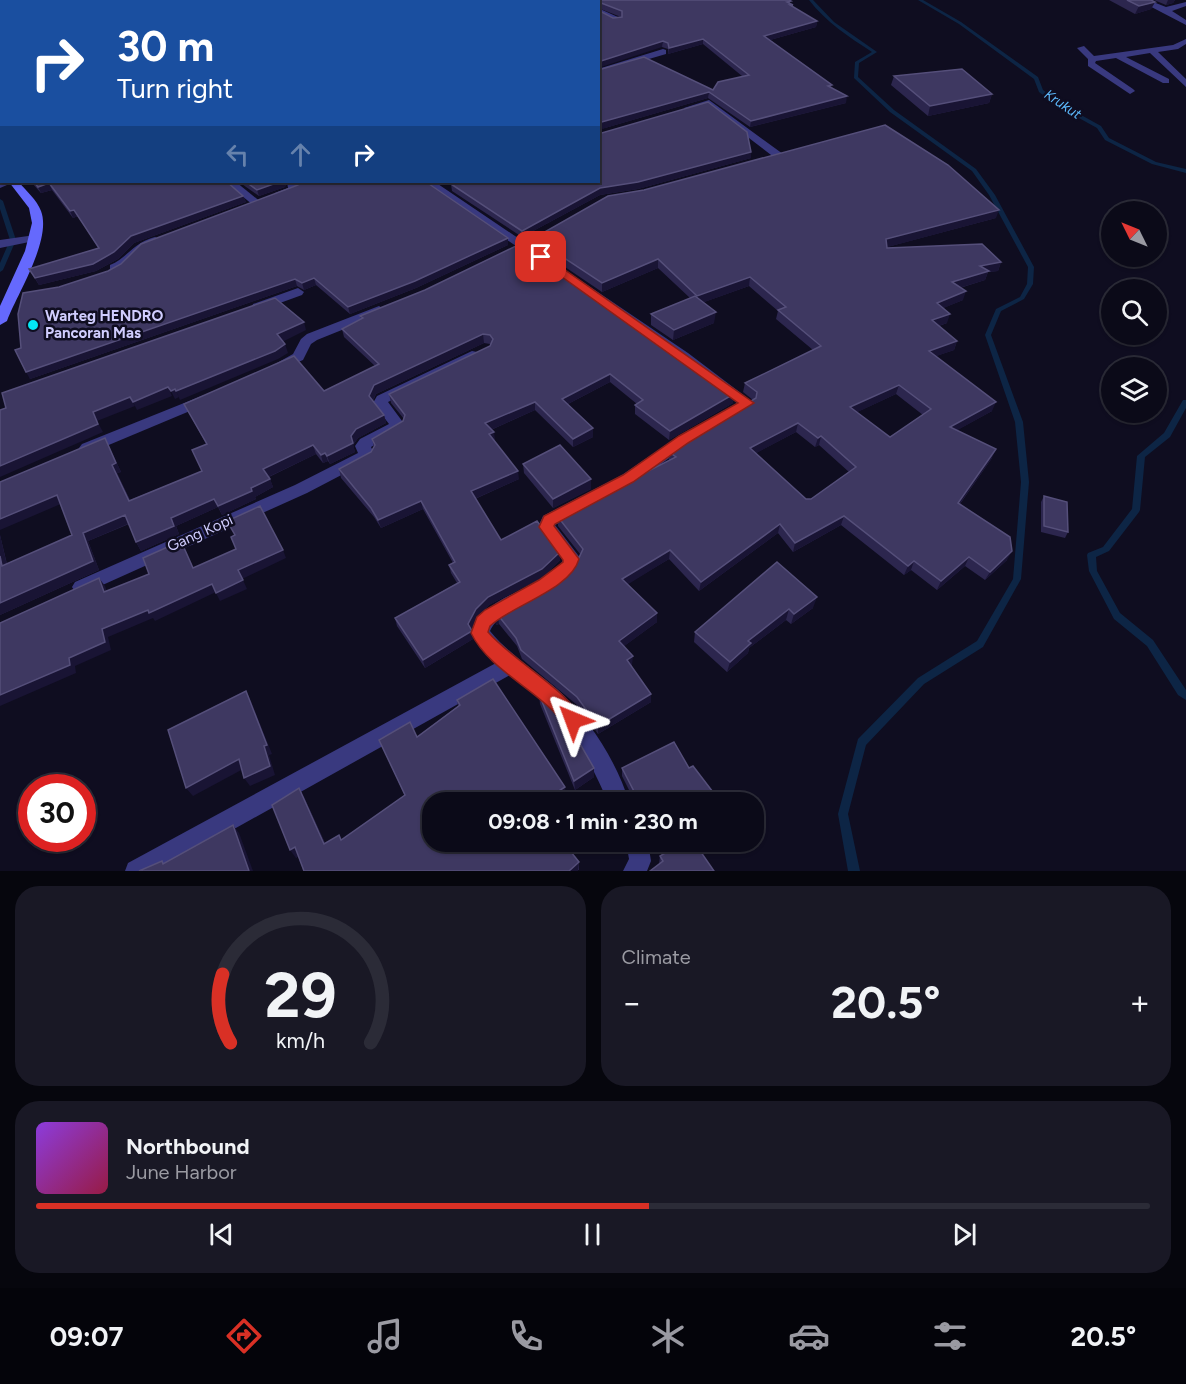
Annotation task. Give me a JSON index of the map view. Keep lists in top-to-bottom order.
{
  "streets": {
    "street": ["Gang Kopi"]
  },
  "water": ["Krukut"],
  "places": ["Warteg HENDRO Pancoran Mas"],
  "north": "top left",
  "page": {
    "turn": ["30 m", "Turn right"],
    "limit": "30",
    "trip": "09:08 · 1 min · 230 m",
    "tile": "Climate",
    "heat": ["−", "20.5°", "+"],
    "song": ["Northbound", "June Harbor"],
    "tabs": ["09:07", "20.5°"],
    "gauge": ["29", "km/h"]
  }
}
